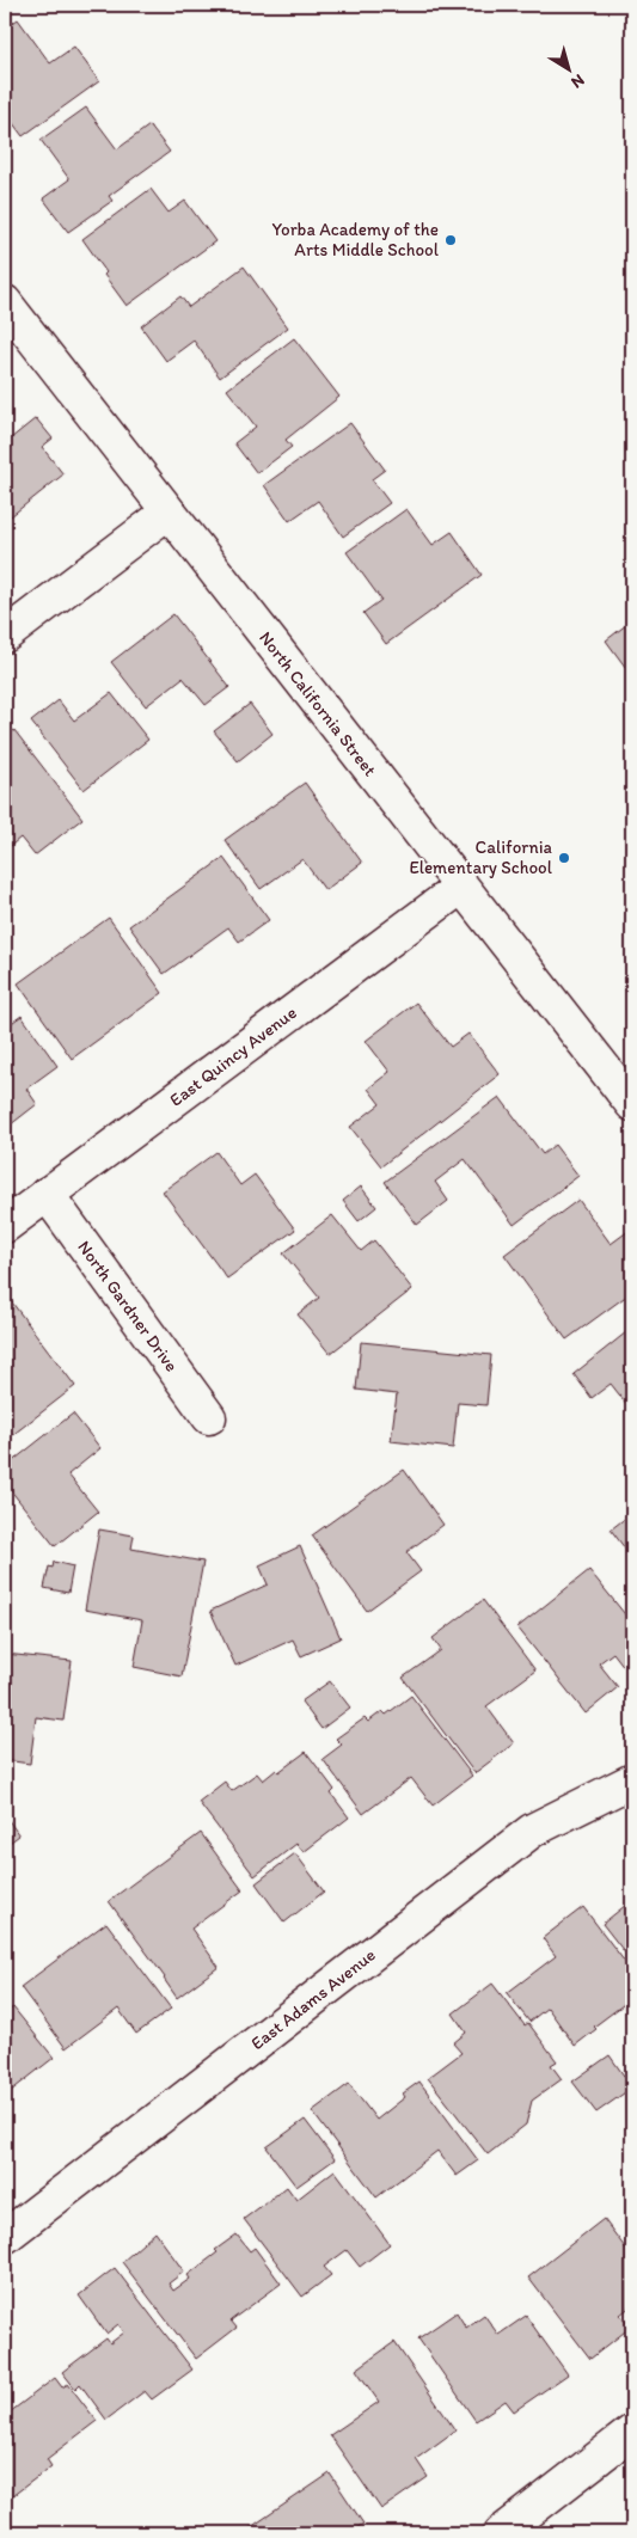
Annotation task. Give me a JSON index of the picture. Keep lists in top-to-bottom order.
{
  "streets": {
    "street": [
      "North California Street",
      "East Quincy Avenue",
      "North Gardner Drive",
      "East Adams Avenue"
    ]
  },
  "crossings": [
    ["North California Street", "East Quincy Avenue"],
    ["East Quincy Avenue", "North Gardner Drive"]
  ],
  "places": ["Yorba Academy of the Arts Middle School", "California Elementary School"],
  "north": "bottom right"
}
